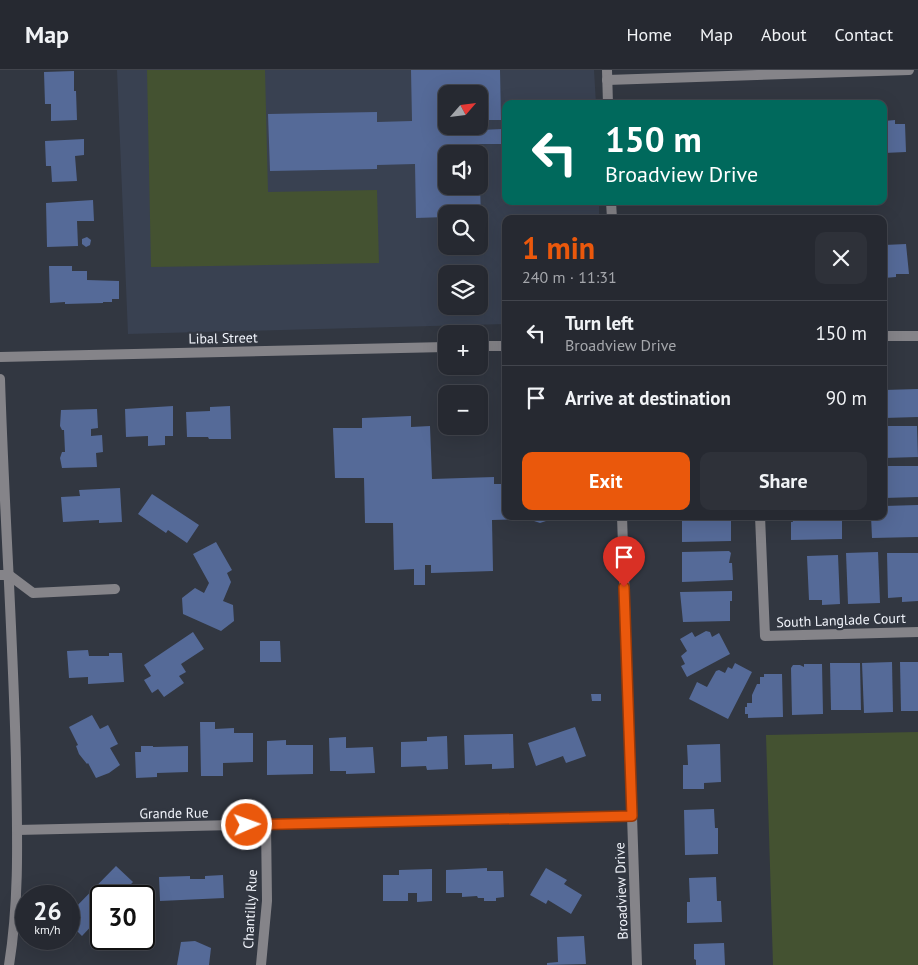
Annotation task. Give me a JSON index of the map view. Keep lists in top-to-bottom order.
{
  "streets": {
    "street": [
      "Libal Street",
      "South Langlade Court",
      "Grande Rue",
      "Broadview Drive",
      "Chantilly Rue"
    ]
  },
  "crossings": [
    ["Grande Rue", "Broadview Drive"],
    ["Grande Rue", "Chantilly Rue"]
  ],
  "north": "top right",
  "page": {
    "header": "Map",
    "nav": [
      "Home",
      "Map",
      "About",
      "Contact"
    ],
    "map_buttons": ["+", "−"],
    "turn": ["150 m", "Broadview Drive"],
    "heading": ["1 min", "240 m · 11:31"],
    "list": [
      {
        "name": "Turn left",
        "note": "Broadview Drive",
        "value": "150 m"
      },
      {
        "name": "Arrive at destination",
        "value": "90 m"
      }
    ],
    "buttons": ["Exit", "Share"],
    "speed": "26 km/h",
    "limit": "30"
  }
}
